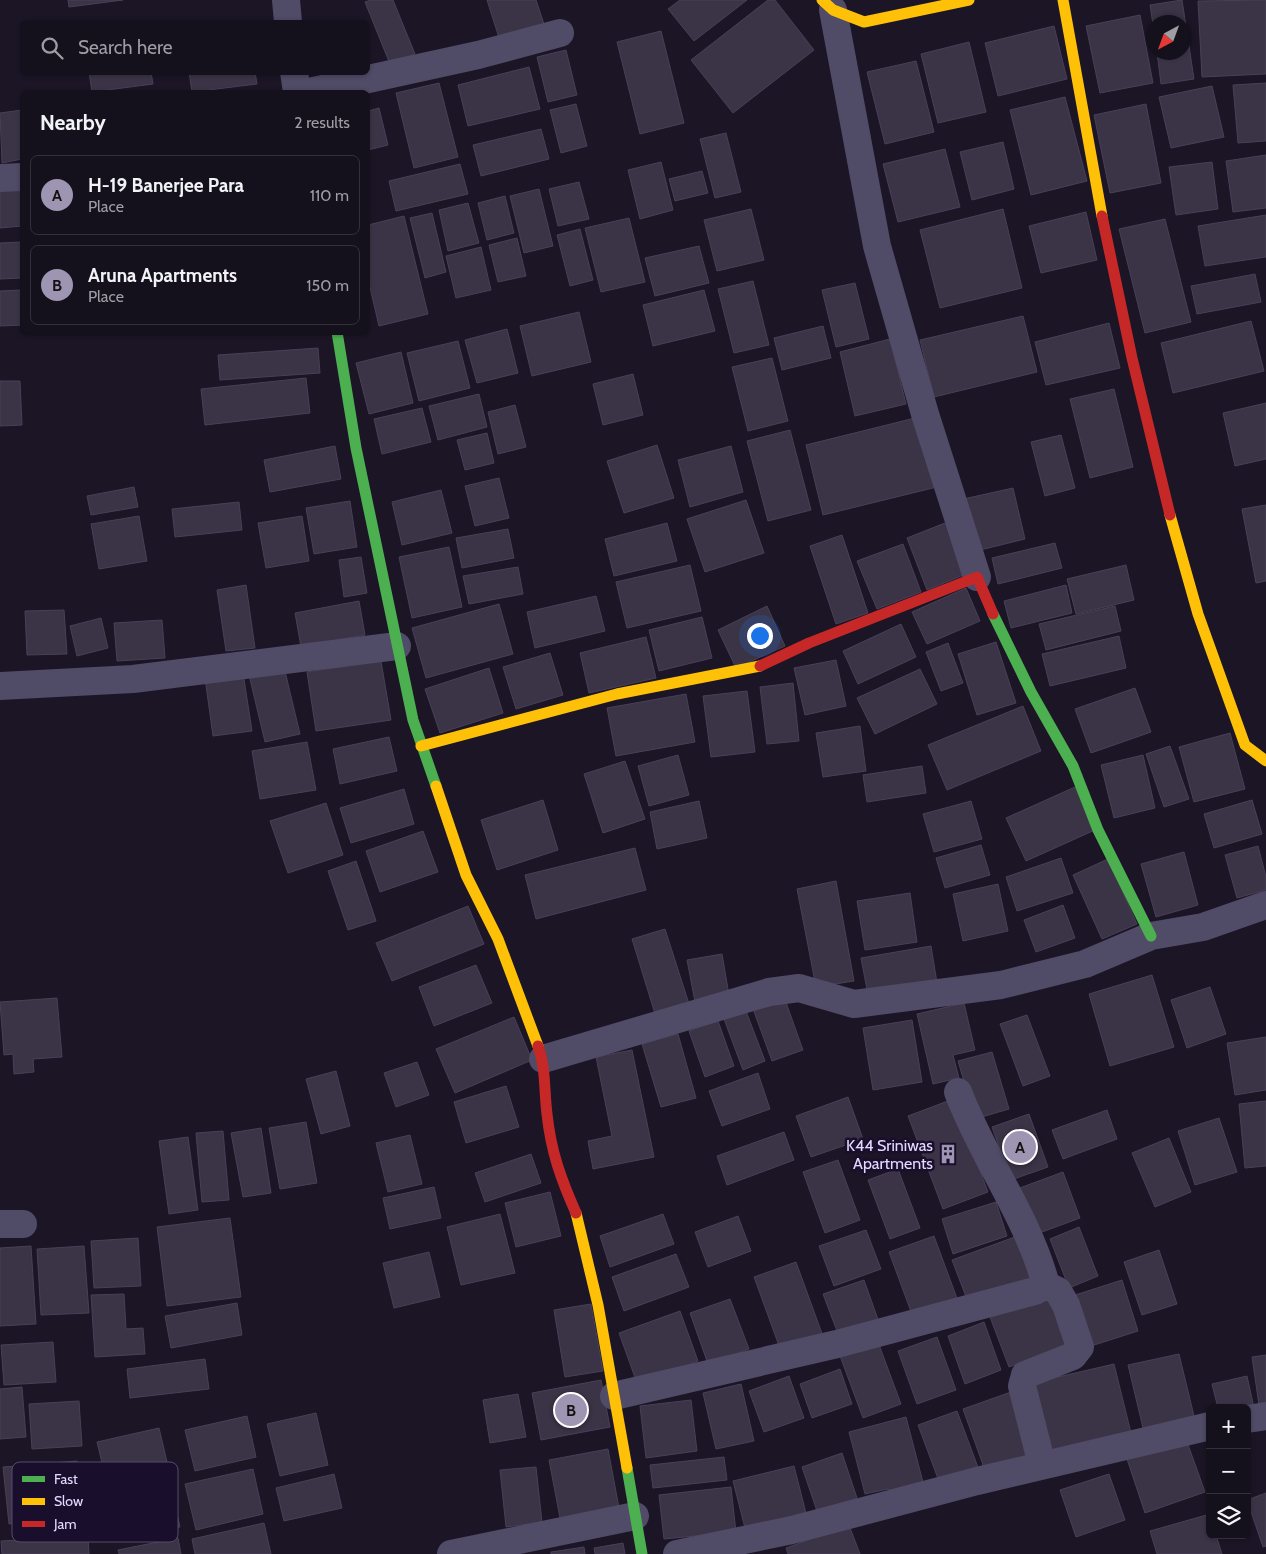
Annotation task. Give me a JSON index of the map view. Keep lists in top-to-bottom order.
{
  "places": {
    "building": ["K44 Sriniwas Apartments"]
  },
  "legend": ["Fast", "Slow", "Jam"],
  "north": "bottom left",
  "page": {
    "search": "Search here",
    "heading": ["Nearby", "2 results"],
    "list": [
      {
        "mark": "A",
        "name": "H-19 Banerjee Para",
        "note": "Place",
        "value": "110 m"
      },
      {
        "mark": "B",
        "name": "Aruna Apartments",
        "note": "Place",
        "value": "150 m"
      }
    ],
    "pins": ["A", "B"],
    "map_buttons": ["+", "−"]
  }
}
